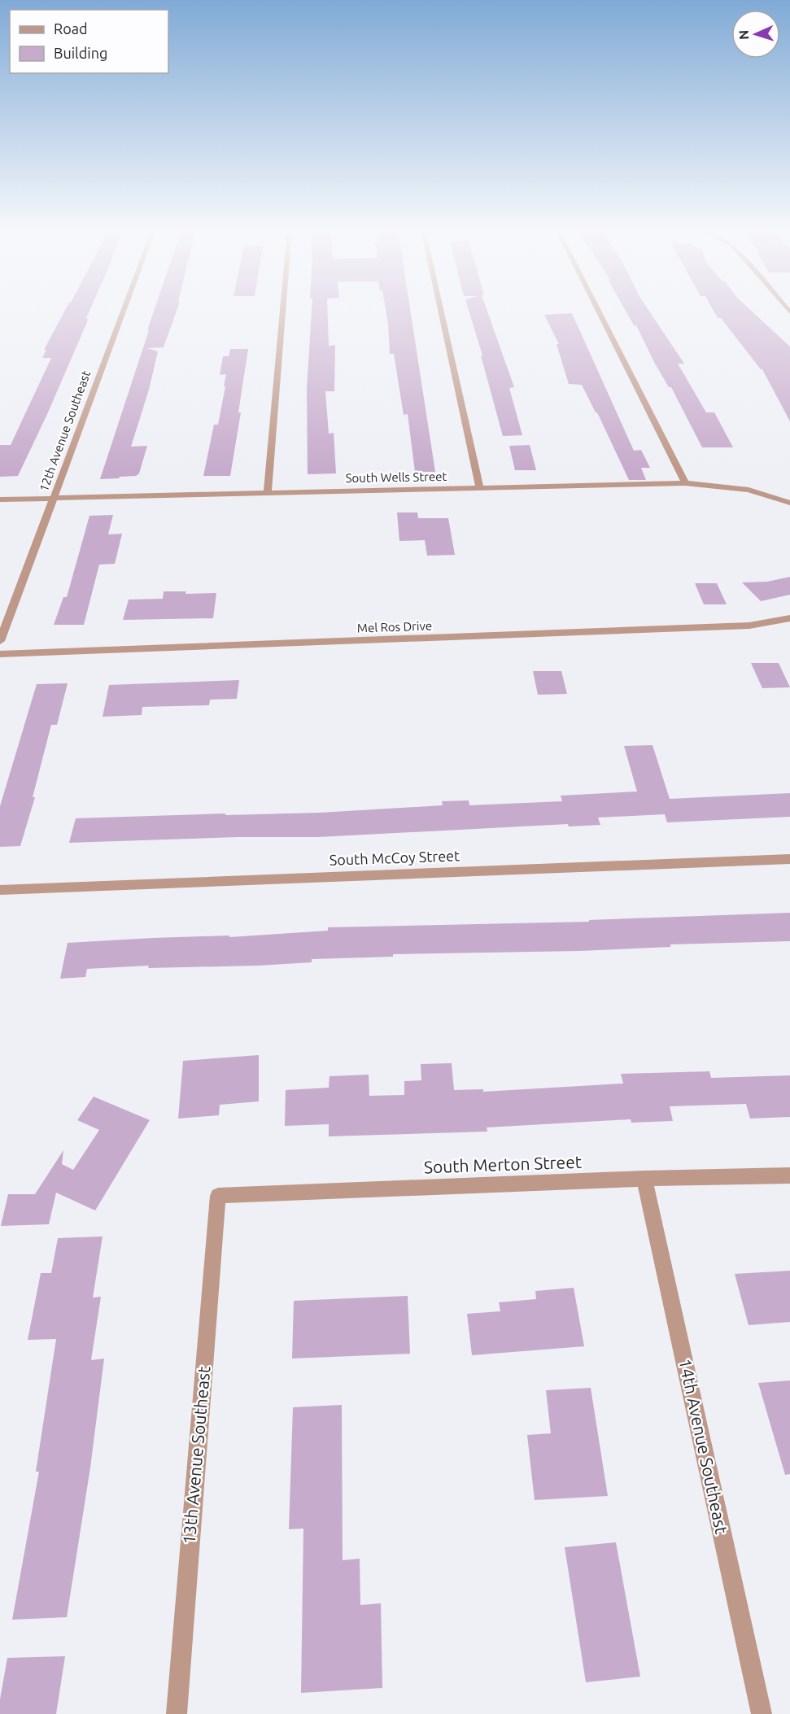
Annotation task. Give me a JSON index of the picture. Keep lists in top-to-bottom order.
{
  "streets": {
    "street": [
      "12th Avenue Southeast",
      "South Wells Street",
      "Mel Ros Drive",
      "South McCoy Street",
      "South Merton Street",
      "14th Avenue Southeast",
      "13th Avenue Southeast"
    ]
  },
  "crossings": [
    ["12th Avenue Southeast", "South Wells Street"],
    ["South Merton Street", "14th Avenue Southeast"],
    ["South Merton Street", "13th Avenue Southeast"]
  ],
  "legend": ["Road", "Building"],
  "north": "left"
}
